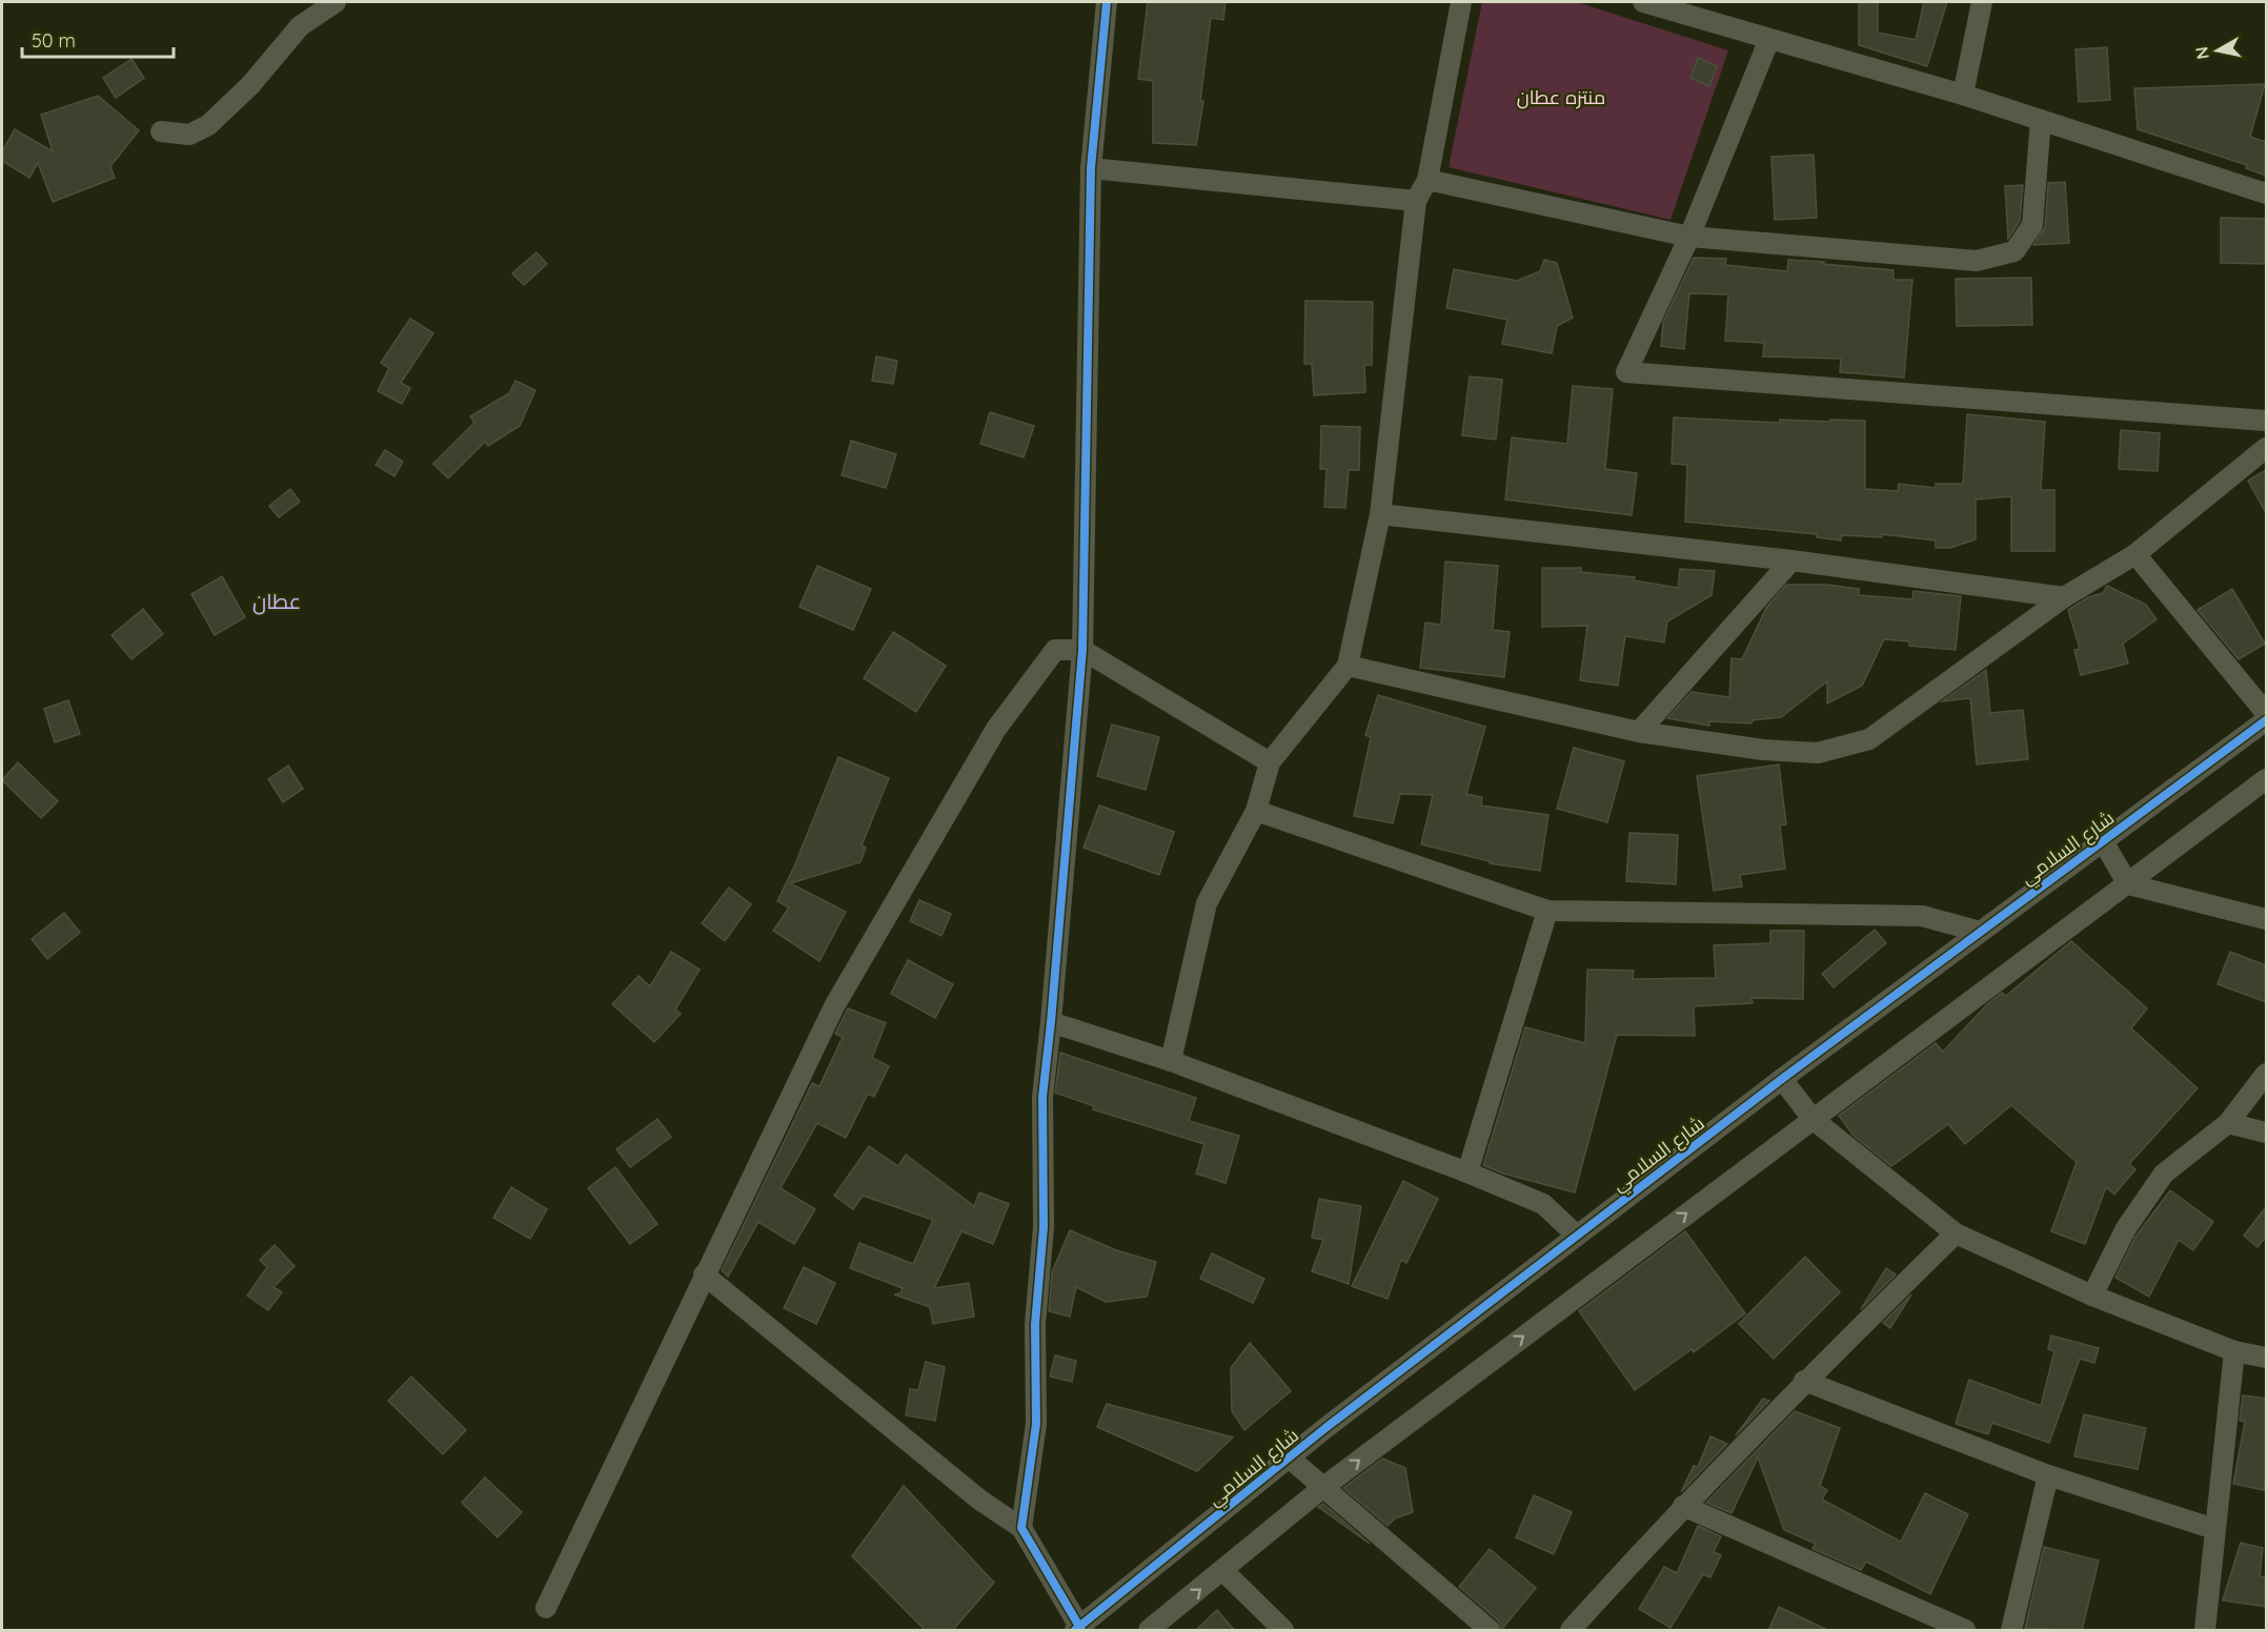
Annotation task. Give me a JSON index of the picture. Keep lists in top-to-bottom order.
{
  "streets": {
    "street": ["شارع السلامي"]
  },
  "districts": ["عطان"],
  "parks": ["منتزه عطان"],
  "scale_bar": "50 m",
  "north": "left"
}
